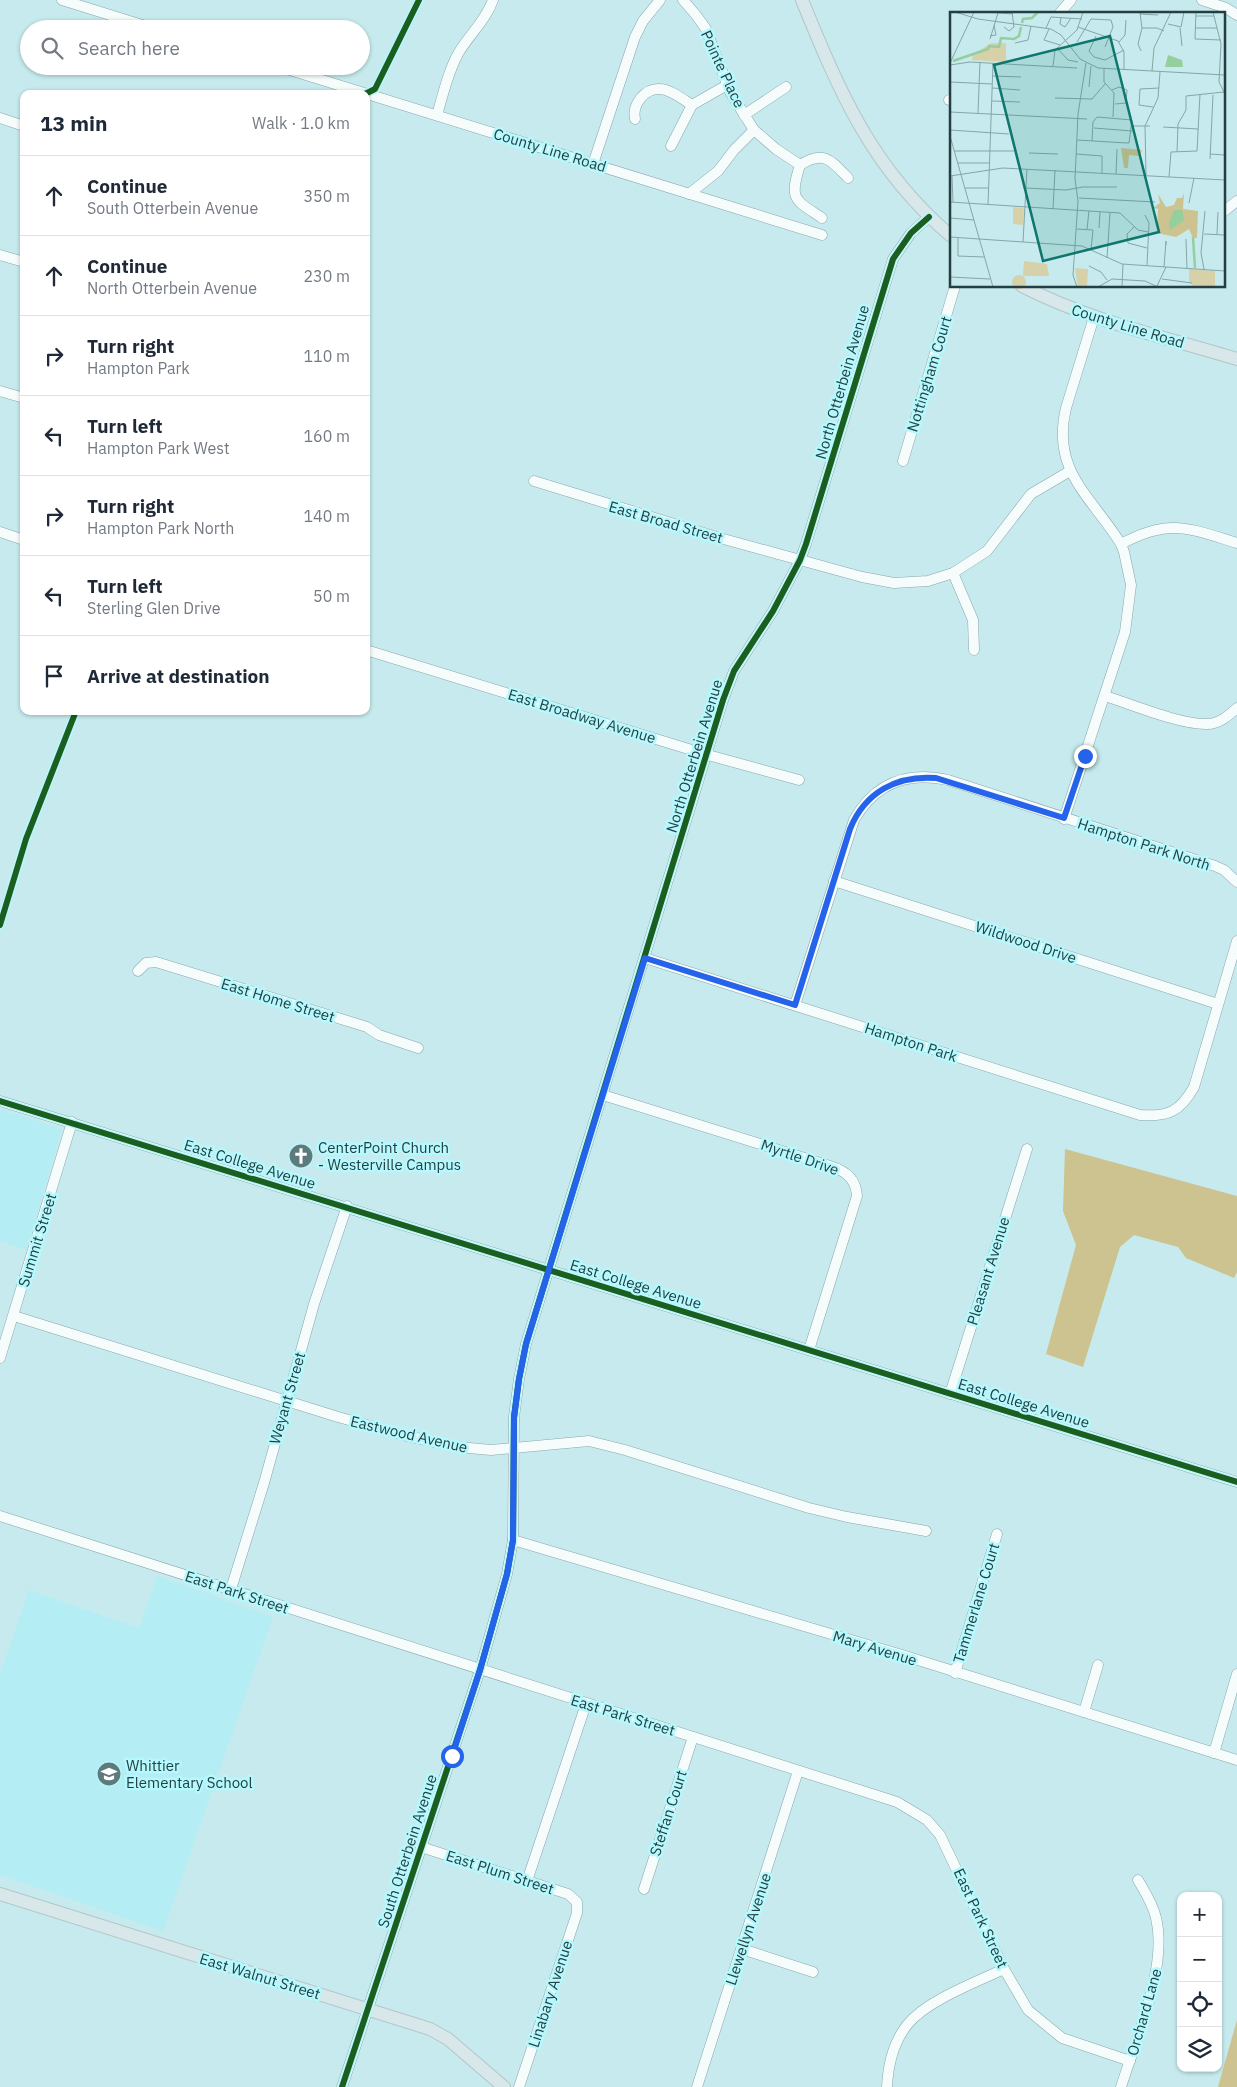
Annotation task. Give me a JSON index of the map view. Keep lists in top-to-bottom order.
{
  "streets": {
    "main road": ["County Line Road", "East Walnut Street"],
    "street": [
      "Pointe Place",
      "Nottingham Court",
      "North Otterbein Avenue",
      "East Broad Street",
      "East Broadway Avenue",
      "Hampton Park North",
      "Wildwood Drive",
      "East Home Street",
      "Hampton Park",
      "Myrtle Drive",
      "East College Avenue",
      "Summit Street",
      "Pleasant Avenue",
      "Weyant Street",
      "Eastwood Avenue",
      "East Park Street",
      "Tammerlane Court",
      "Mary Avenue",
      "Steffan Court",
      "South Otterbein Avenue",
      "East Plum Street",
      "Llewellyn Avenue",
      "Linabary Avenue",
      "Orchard Lane"
    ]
  },
  "crossings": [
    ["North Otterbein Avenue", "East Broad Street"],
    ["North Otterbein Avenue", "East Broadway Avenue"],
    ["North Otterbein Avenue", "Hampton Park"],
    ["North Otterbein Avenue", "Myrtle Drive"],
    ["North Otterbein Avenue", "East College Avenue"],
    ["North Otterbein Avenue", "South Otterbein Avenue"],
    ["Hampton Park North", "Wildwood Drive"],
    ["Wildwood Drive", "Hampton Park"],
    ["Myrtle Drive", "East College Avenue"],
    ["East College Avenue", "Summit Street"],
    ["East College Avenue", "Pleasant Avenue"],
    ["East College Avenue", "Weyant Street"],
    ["East College Avenue", "South Otterbein Avenue"],
    ["Summit Street", "Eastwood Avenue"],
    ["Weyant Street", "Eastwood Avenue"],
    ["Weyant Street", "East Park Street"],
    ["Eastwood Avenue", "South Otterbein Avenue"],
    ["East Park Street", "Steffan Court"],
    ["East Park Street", "South Otterbein Avenue"],
    ["East Park Street", "Llewellyn Avenue"],
    ["East Park Street", "Orchard Lane"],
    ["Tammerlane Court", "Mary Avenue"],
    ["Mary Avenue", "South Otterbein Avenue"],
    ["South Otterbein Avenue", "East Plum Street"],
    ["South Otterbein Avenue", "East Walnut Street"],
    ["East Plum Street", "Linabary Avenue"]
  ],
  "places": {
    "church": ["CenterPoint Church - Westerville Campus"],
    "school or university": ["Whittier Elementary School"]
  },
  "page": {
    "search": "Search here",
    "heading": ["13 min", "Walk · 1.0 km"],
    "list": [
      ["Continue", "South Otterbein Avenue", "350 m"],
      ["Continue", "North Otterbein Avenue", "230 m"],
      ["Turn right", "Hampton Park", "110 m"],
      ["Turn left", "Hampton Park West", "160 m"],
      ["Turn right", "Hampton Park North", "140 m"],
      ["Turn left", "Sterling Glen Drive", "50 m"],
      "Arrive at destination"
    ],
    "map_buttons": ["+", "−"]
  }
}
